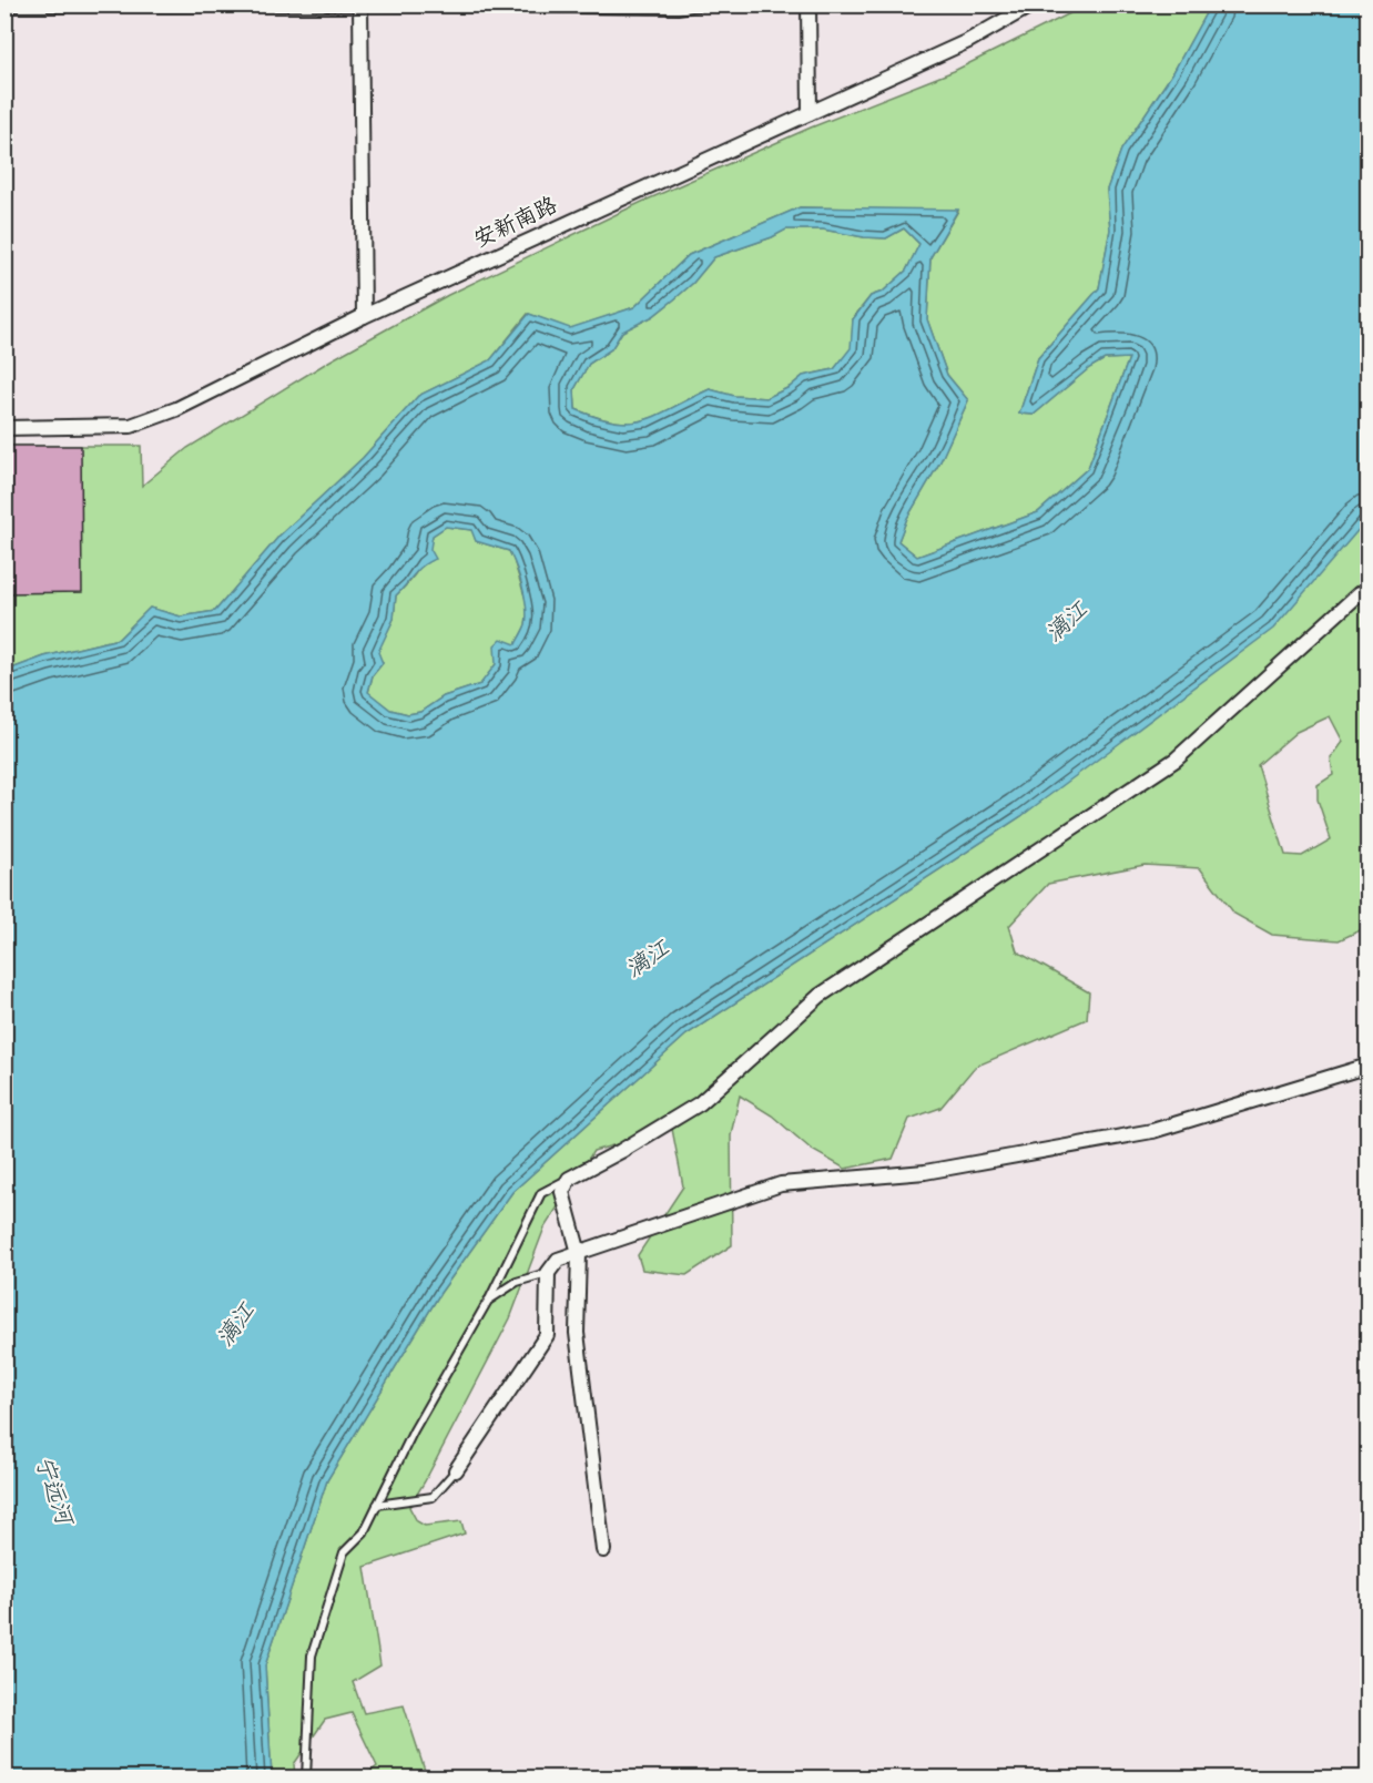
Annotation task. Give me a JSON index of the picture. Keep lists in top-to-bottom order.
{
  "streets": {
    "street": ["安新南路"]
  },
  "water": ["漓江", "宁远河"]
}
